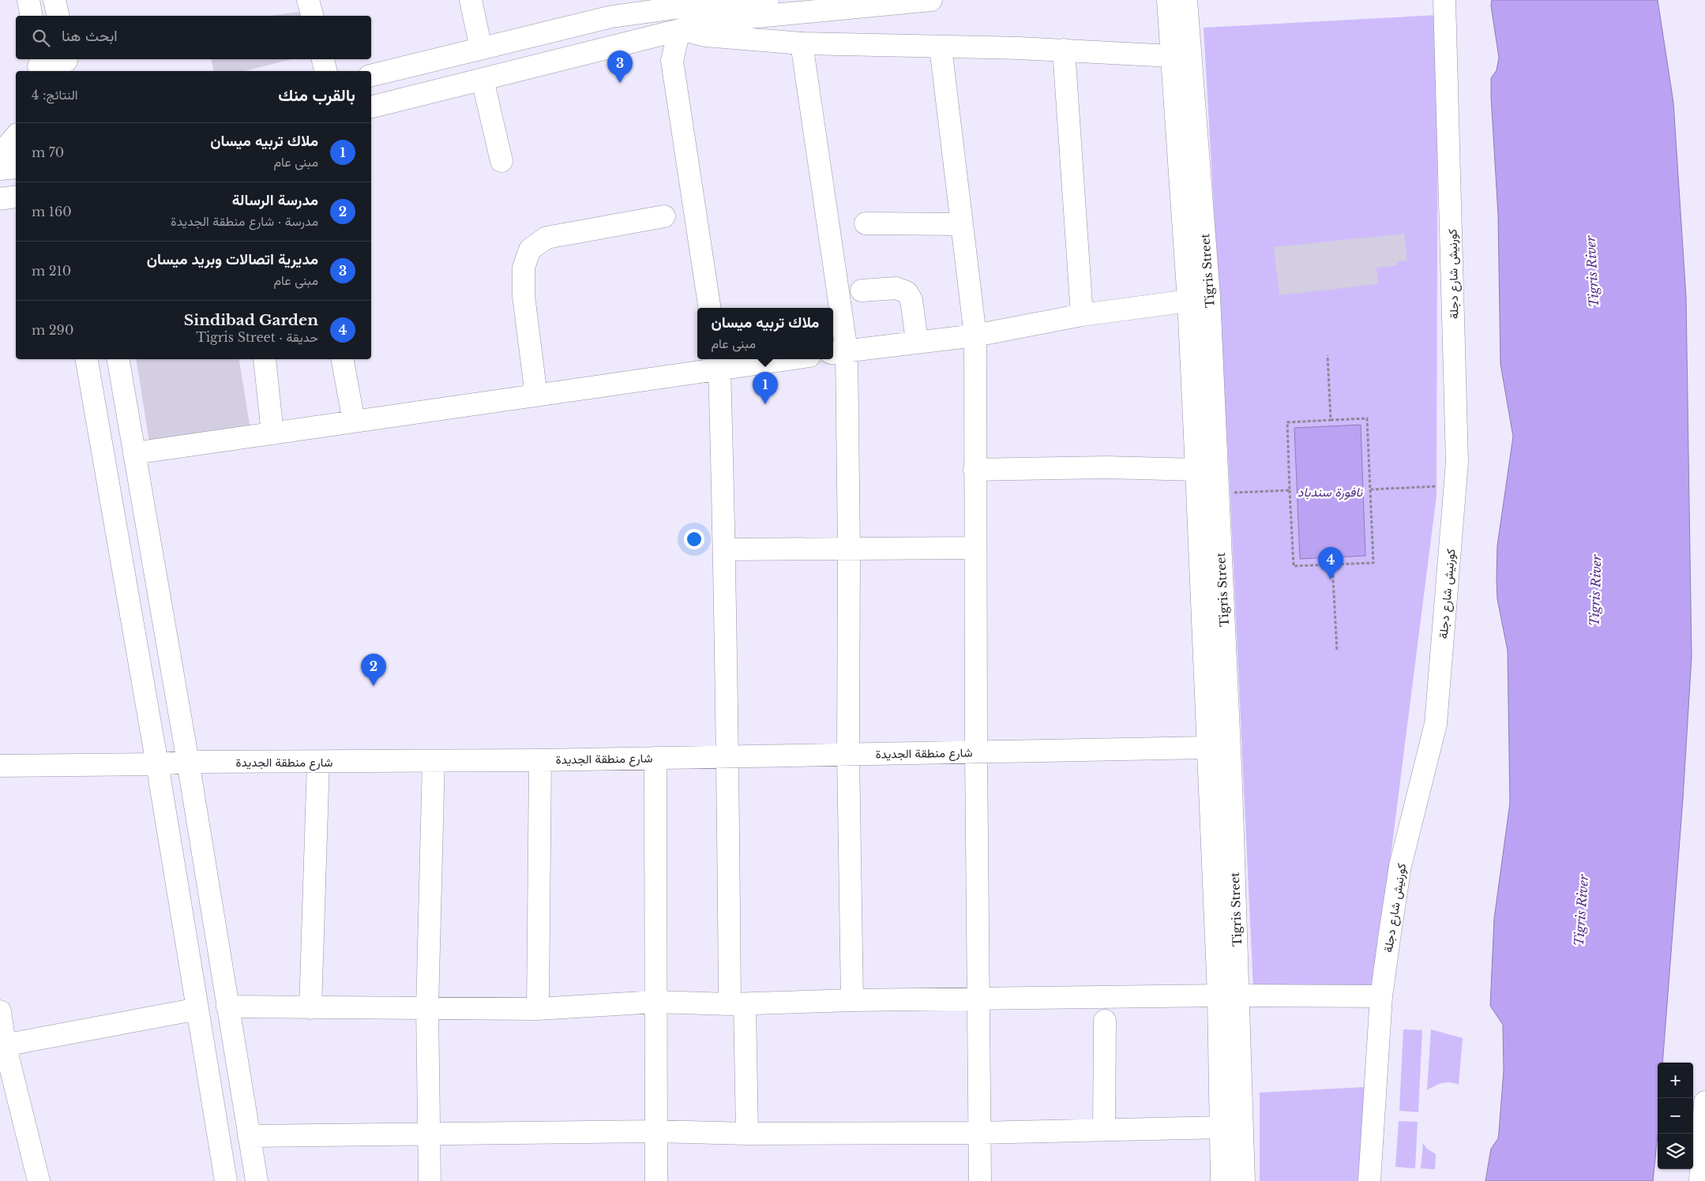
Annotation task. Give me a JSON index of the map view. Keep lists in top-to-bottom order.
{
  "streets": {
    "street": ["Tigris Street", "كورنيش شارع دجلة", "شارع منطقة الجديدة"]
  },
  "crossings": [
    ["Tigris Street", "شارع منطقة الجديدة"]
  ],
  "water": ["Tigris River", "نافورة سندباد"],
  "page": {
    "search": "ابحث هنا",
    "pins": [
      "3",
      "1",
      "4",
      "2"
    ],
    "heading": ["بالقرب منك", "النتائج: 4"],
    "list": [
      {
        "mark": "1",
        "name": "ملاك تربيه ميسان",
        "note": "مبنى عام",
        "value": "70 m"
      },
      {
        "mark": "2",
        "name": "مدرسة الرسالة",
        "note": "مدرسة · شارع منطقة الجديدة",
        "value": "160 m"
      },
      {
        "mark": "3",
        "name": "مديرية اتصالات وبريد ميسان",
        "note": "مبنى عام",
        "value": "210 m"
      },
      {
        "mark": "4",
        "name": "Sindibad Garden",
        "note": "حديقة · Tigris Street",
        "value": "290 m"
      }
    ],
    "popup": ["ملاك تربيه ميسان", "مبنى عام"],
    "map_buttons": ["+", "−"]
  }
}
